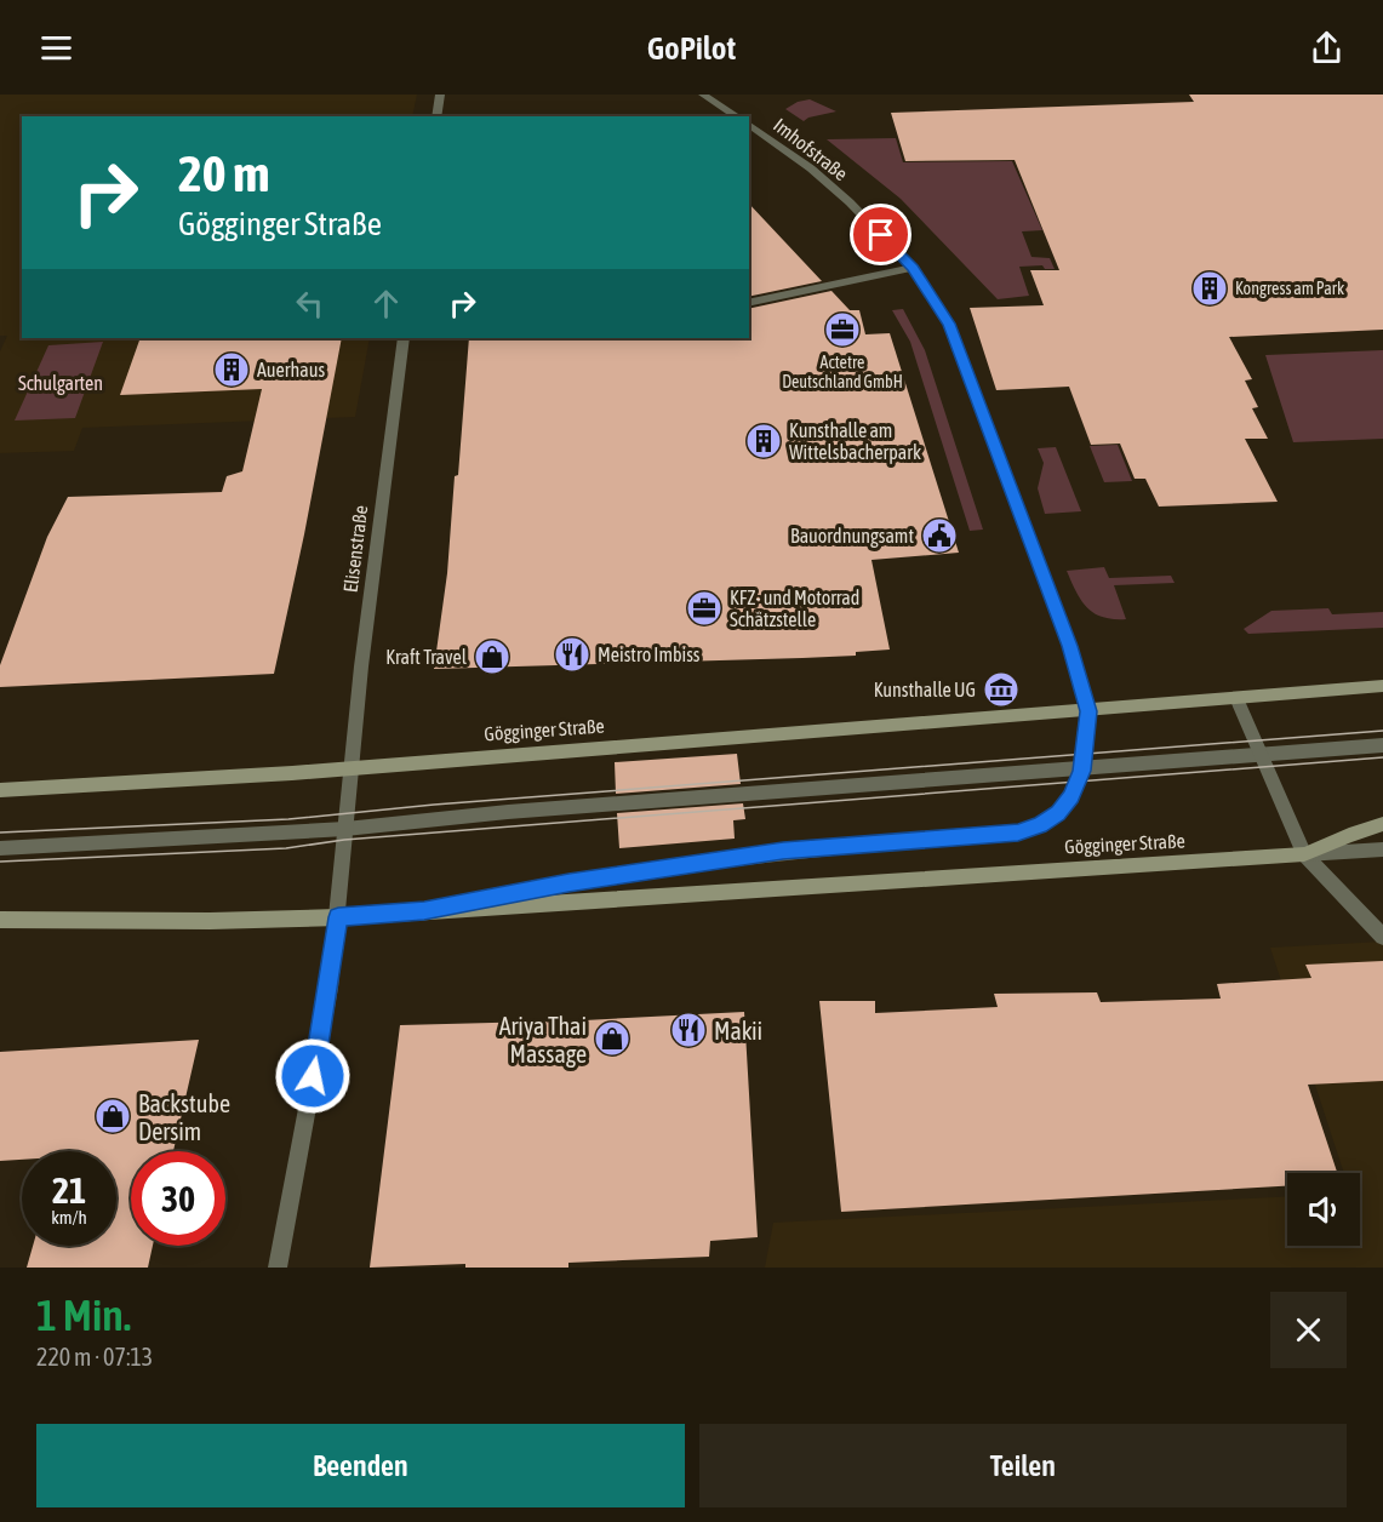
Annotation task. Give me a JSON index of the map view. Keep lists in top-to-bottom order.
{
  "streets": {
    "main road": ["Gögginger Straße"],
    "street": ["Imhofstraße", "Elisenstraße"]
  },
  "crossings": [
    ["Imhofstraße", "Gögginger Straße"],
    ["Elisenstraße", "Gögginger Straße"]
  ],
  "parks": ["Schulgarten"],
  "places": {
    "building": ["Kongress am Park", "Auerhaus", "Kunsthalle am Wittelsbacherpark"],
    "office": ["Actetre Deutschland GmbH", "KFZ- und Motorrad Schätzstelle"],
    "public building": ["Bauordnungsamt"],
    "restaurant": ["Meistro Imbiss", "Makii"],
    "shop": ["Kraft Travel", "Ariya Thai Massage", "Backstube Dersim"],
    "museum": ["Kunsthalle UG"]
  },
  "page": {
    "header": "GoPilot",
    "turn": ["20 m", "Gögginger Straße"],
    "speed": "21 km/h",
    "limit": "30",
    "heading": ["1 Min.", "220 m · 07:13"],
    "buttons": ["Beenden", "Teilen"]
  }
}
